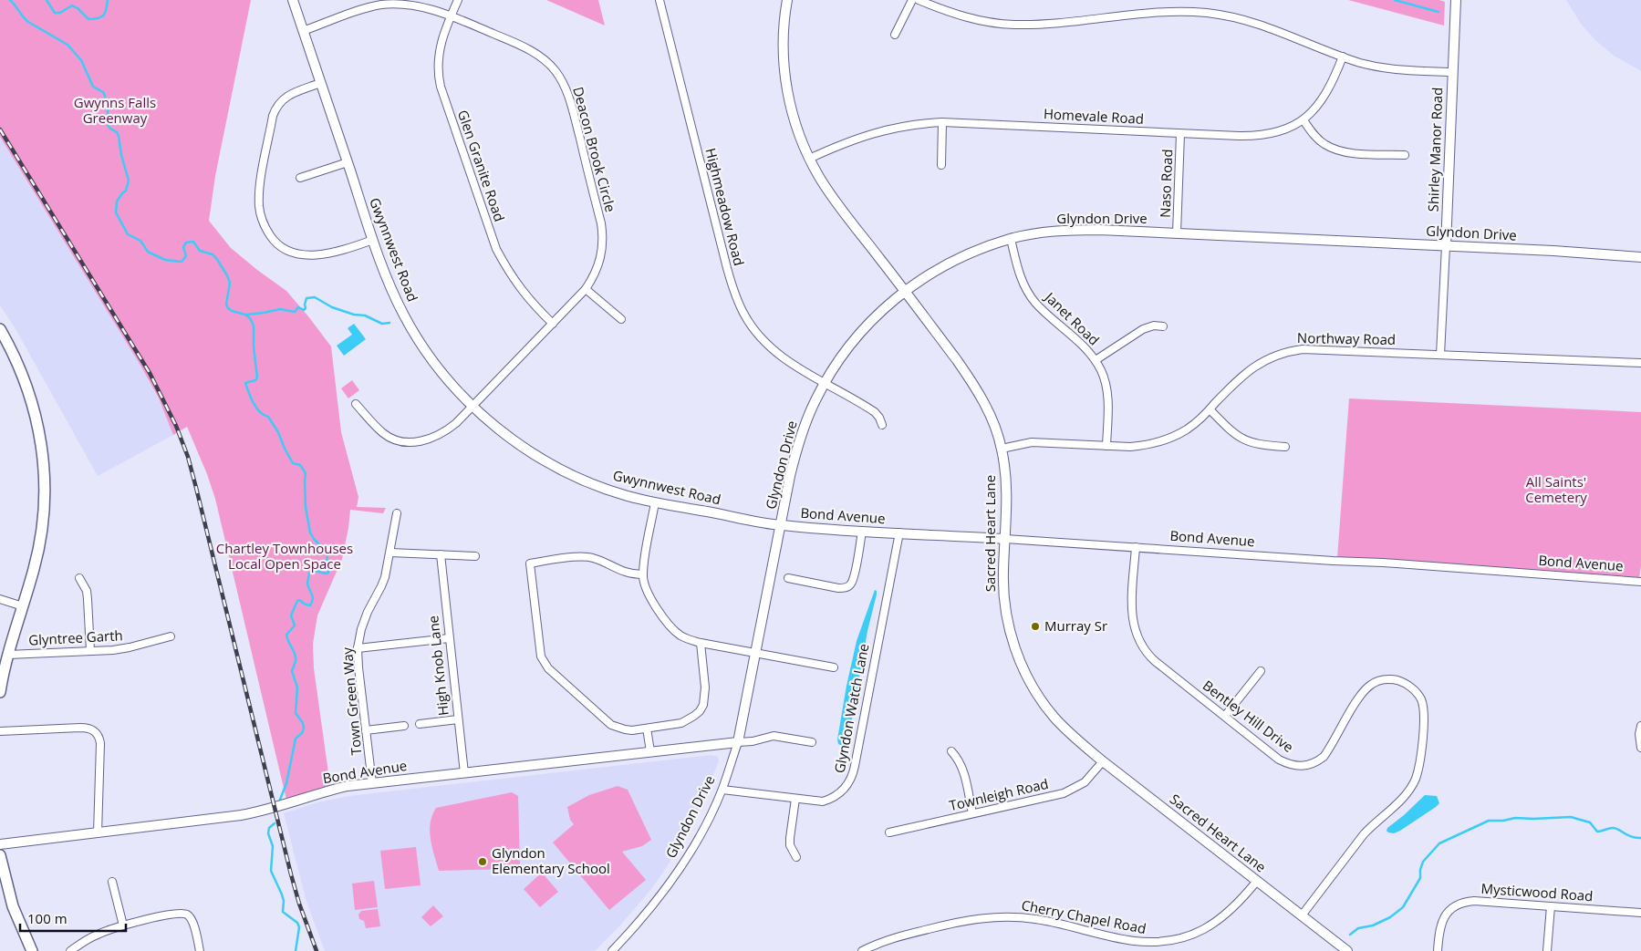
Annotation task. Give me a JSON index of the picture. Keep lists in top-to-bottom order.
{
  "streets": {
    "street": [
      "Homevale Road",
      "Deacon Brook Circle",
      "Shirley Manor Road",
      "Glen Granite Road",
      "Naso Road",
      "Highmeadow Road",
      "Glyndon Drive",
      "Gwynnwest Road",
      "Janet Road",
      "Northway Road",
      "Bond Avenue",
      "Sacred Heart Lane",
      "Glyntree Garth",
      "High Knob Lane",
      "Town Green Way",
      "Glyndon Watch Lane",
      "Bentley Hill Drive",
      "Townleigh Road",
      "Mysticwood Road",
      "Cherry Chapel Road"
    ]
  },
  "crossings": [
    ["Homevale Road", "Naso Road"],
    ["Homevale Road", "Sacred Heart Lane"],
    ["Deacon Brook Circle", "Glen Granite Road"],
    ["Deacon Brook Circle", "Gwynnwest Road"],
    ["Shirley Manor Road", "Glyndon Drive"],
    ["Shirley Manor Road", "Northway Road"],
    ["Naso Road", "Glyndon Drive"],
    ["Highmeadow Road", "Glyndon Drive"],
    ["Glyndon Drive", "Gwynnwest Road"],
    ["Glyndon Drive", "Janet Road"],
    ["Glyndon Drive", "Bond Avenue"],
    ["Glyndon Drive", "Sacred Heart Lane"],
    ["Glyndon Drive", "Glyndon Watch Lane"],
    ["Gwynnwest Road", "Bond Avenue"],
    ["Janet Road", "Northway Road"],
    ["Northway Road", "Sacred Heart Lane"],
    ["Bond Avenue", "Sacred Heart Lane"],
    ["Bond Avenue", "High Knob Lane"],
    ["Bond Avenue", "Town Green Way"],
    ["Bond Avenue", "Glyndon Watch Lane"],
    ["Bond Avenue", "Bentley Hill Drive"],
    ["Sacred Heart Lane", "Bentley Hill Drive"],
    ["Sacred Heart Lane", "Townleigh Road"],
    ["Sacred Heart Lane", "Cherry Chapel Road"]
  ],
  "parks": ["Gwynns Falls Greenway", "All Saints' Cemetery", "Chartley Townhouses Local Open Space"],
  "places": ["Murray Sr", "Glyndon Elementary School"],
  "scale_bar": "100 m"
}
